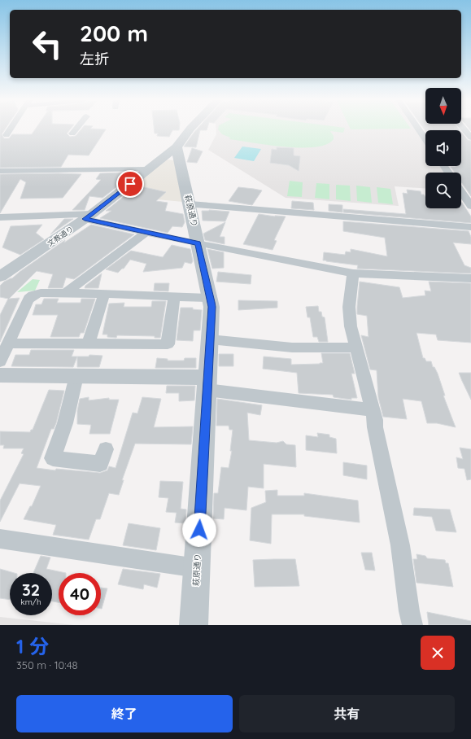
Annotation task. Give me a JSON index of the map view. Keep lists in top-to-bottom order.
{
  "streets": {
    "street": ["萩原通り", "文教通り"]
  },
  "crossings": [
    ["萩原通り", "文教通り"]
  ],
  "north": "bottom",
  "page": {
    "turn": ["200 m", "左折"],
    "speed": "32 km/h",
    "limit": "40",
    "heading": ["1 分", "350 m · 10:48"],
    "buttons": ["終了", "共有"]
  }
}
